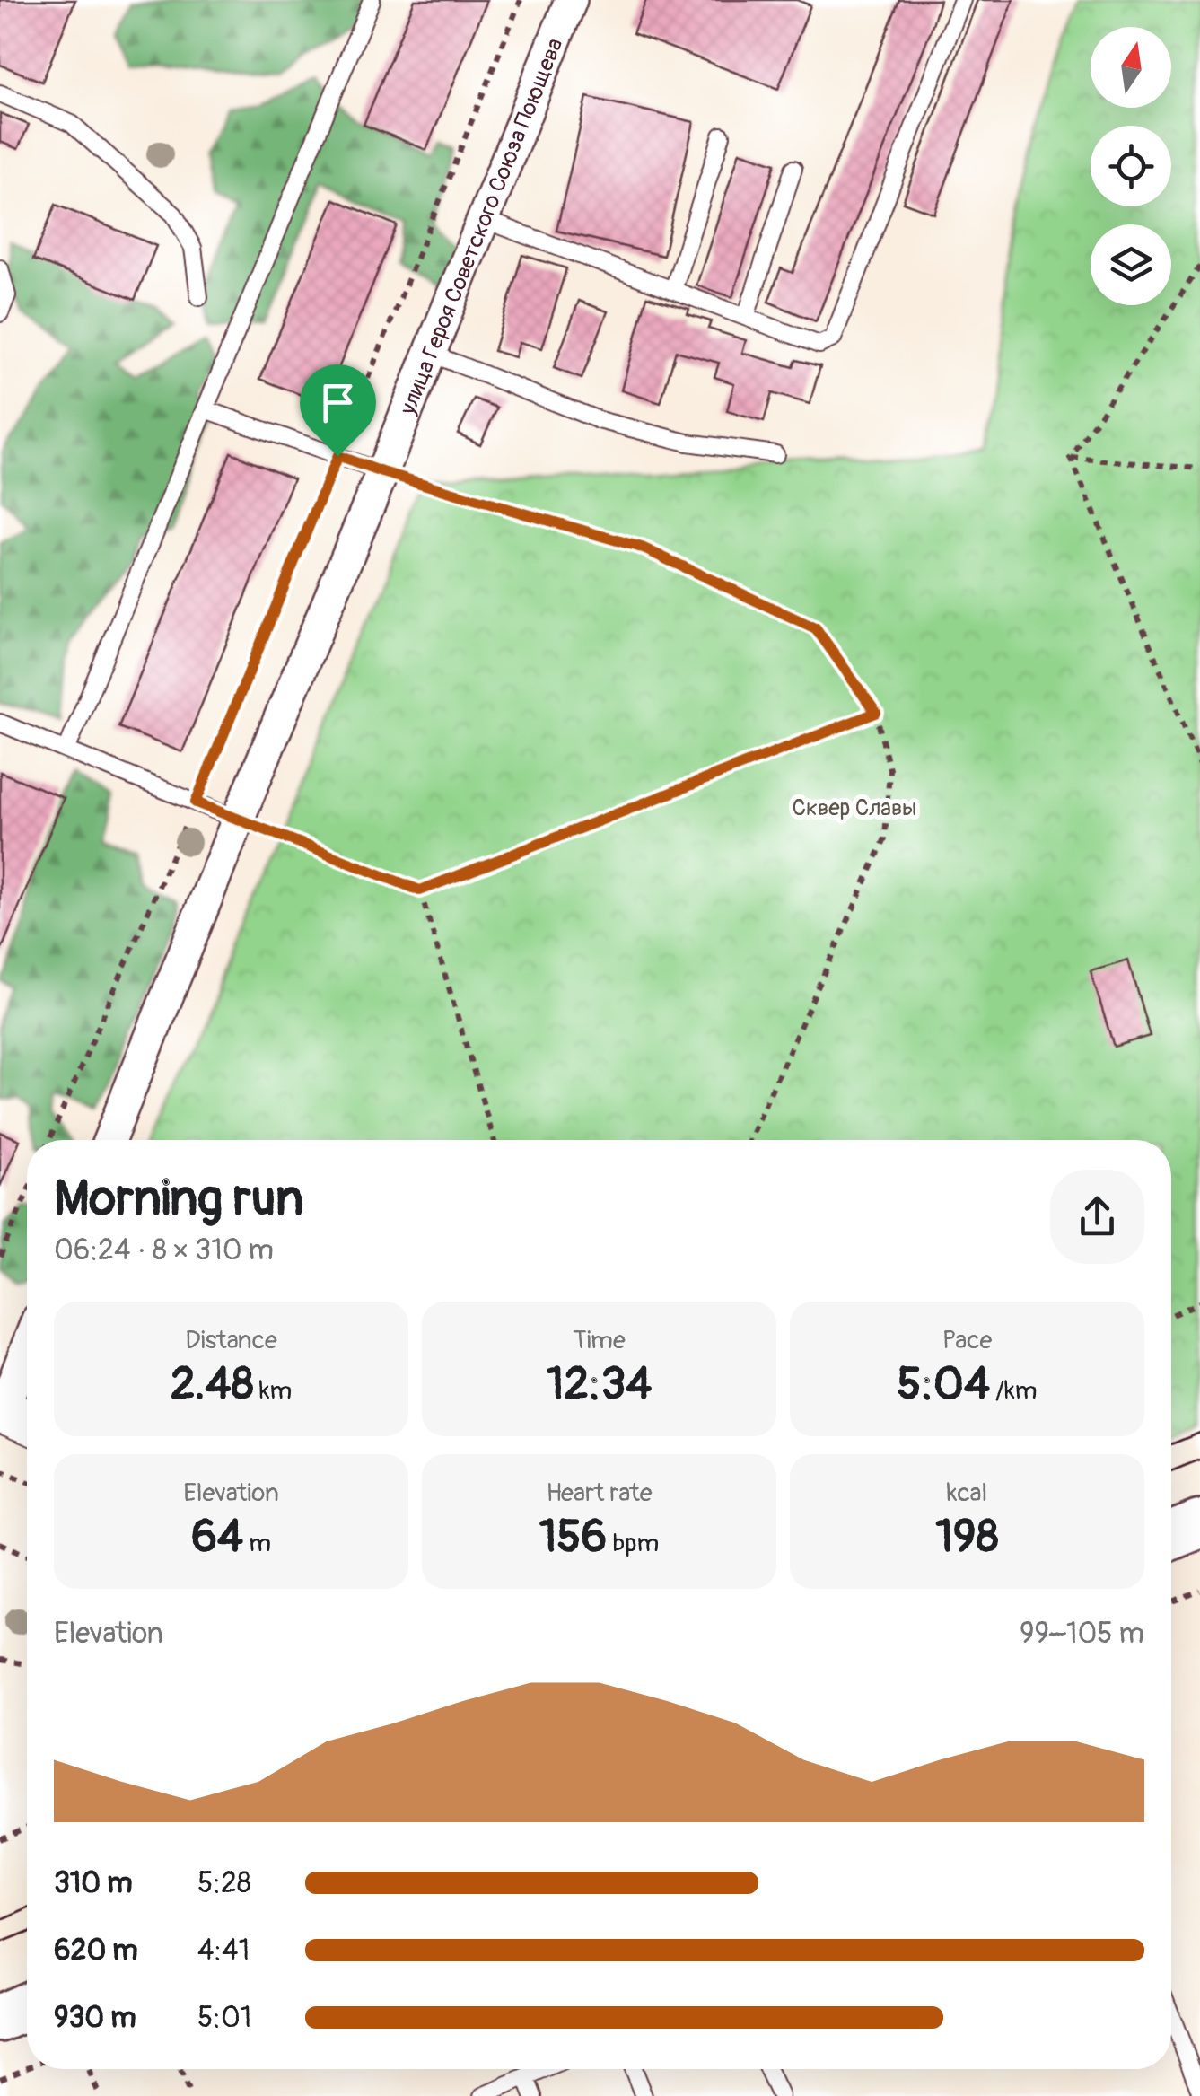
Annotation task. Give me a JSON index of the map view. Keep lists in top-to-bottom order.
{
  "streets": {
    "street": ["улица Героя Советского Союза Поющева"]
  },
  "parks": ["Сквер Славы"],
  "north": "top",
  "page": {
    "heading": ["Morning run", "06:24 · 8 × 310 m"],
    "stats": [
      ["Distance", "2.48 km"],
      ["Time", "12:34"],
      ["Pace", "5:04 /km"],
      ["Elevation", "64 m"],
      ["Heart rate", "156 bpm"],
      ["kcal", "198"]
    ],
    "chart": ["Elevation", "99–105 m"],
    "list": [
      {
        "name": "310 m",
        "note": "5:28"
      },
      {
        "name": "620 m",
        "note": "4:41"
      },
      {
        "name": "930 m",
        "note": "5:01"
      }
    ]
  }
}
